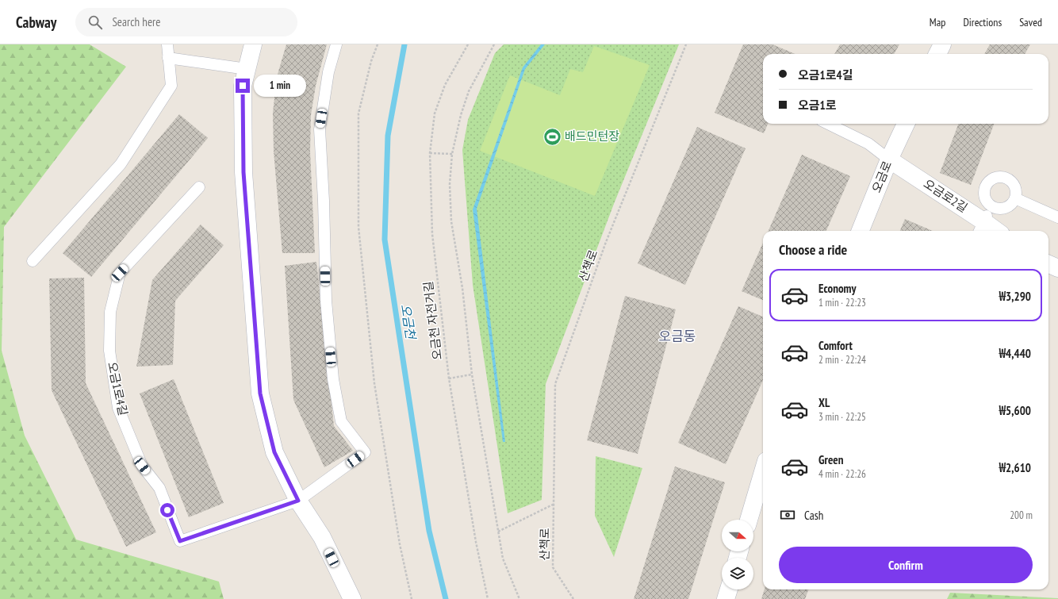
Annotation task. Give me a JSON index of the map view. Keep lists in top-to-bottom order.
{
  "streets": {
    "street": ["오금로", "오금로2길"],
    "lane": ["오금1로4길"],
    "path": ["산책로", "오금천 자전거길"]
  },
  "crossings": [
    ["오금로", "오금로2길"]
  ],
  "districts": ["오금동"],
  "water": ["오금천"],
  "places": {
    "sports": ["배드민턴장"]
  },
  "north": "right",
  "page": {
    "header": "Cabway",
    "search": "Search here",
    "nav": ["Map", "Directions", "Saved"],
    "banner": ["오금1로4길", "오금1로"],
    "bubble": "1 min",
    "heading": "Choose a ride",
    "list": [
      {
        "name": "Economy",
        "note": "1 min · 22:23",
        "value": "₩3,290"
      },
      {
        "name": "Comfort",
        "note": "2 min · 22:24",
        "value": "₩4,440"
      },
      {
        "name": "XL",
        "note": "3 min · 22:25",
        "value": "₩5,600"
      },
      {
        "name": "Green",
        "note": "4 min · 22:26",
        "value": "₩2,610"
      }
    ],
    "pay": ["Cash", "200 m"],
    "buttons": "Confirm"
  }
}
